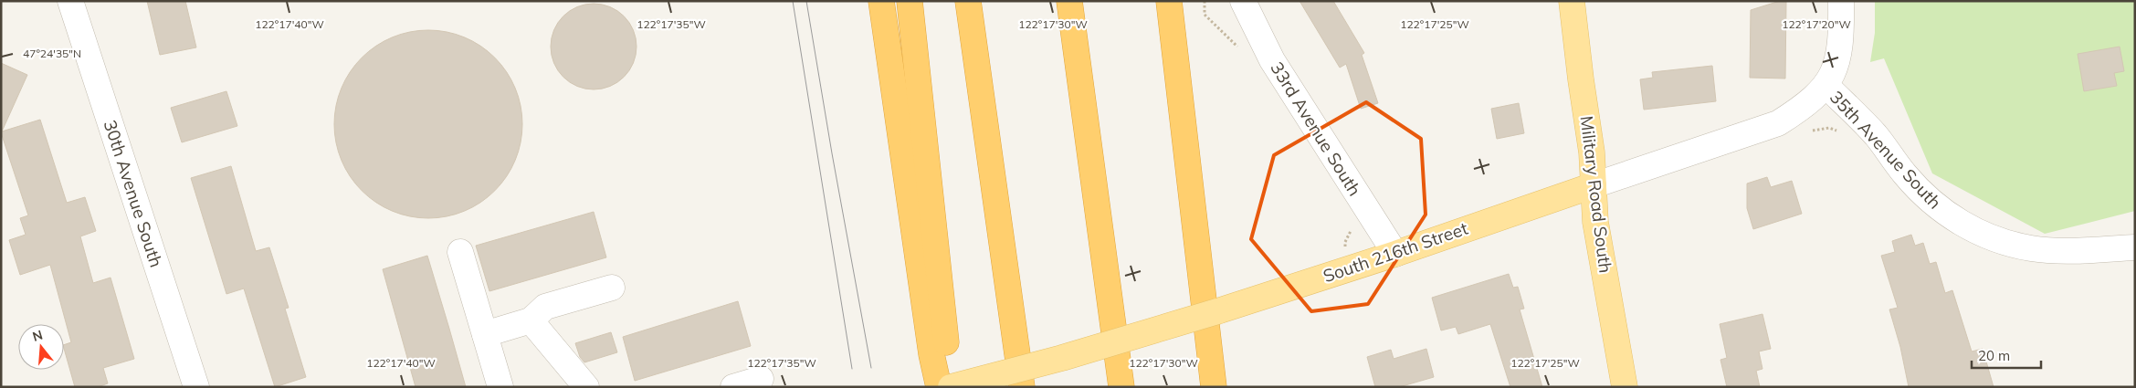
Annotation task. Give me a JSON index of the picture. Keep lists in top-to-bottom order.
{
  "streets": {
    "main road": ["Military Road South", "South 216th Street"],
    "street": ["33rd Avenue South", "35th Avenue South", "30th Avenue South"]
  },
  "crossings": [
    ["33rd Avenue South", "South 216th Street"],
    ["35th Avenue South", "South 216th Street"],
    ["Military Road South", "South 216th Street"]
  ],
  "scale_bar": "20 m",
  "north": "top",
  "coordinates": [
    "122°17'40\"W",
    "122°17'35\"W",
    "122°17'30\"W",
    "122°17'25\"W",
    "122°17'20\"W",
    "47°24'35\"N"
  ]
}
